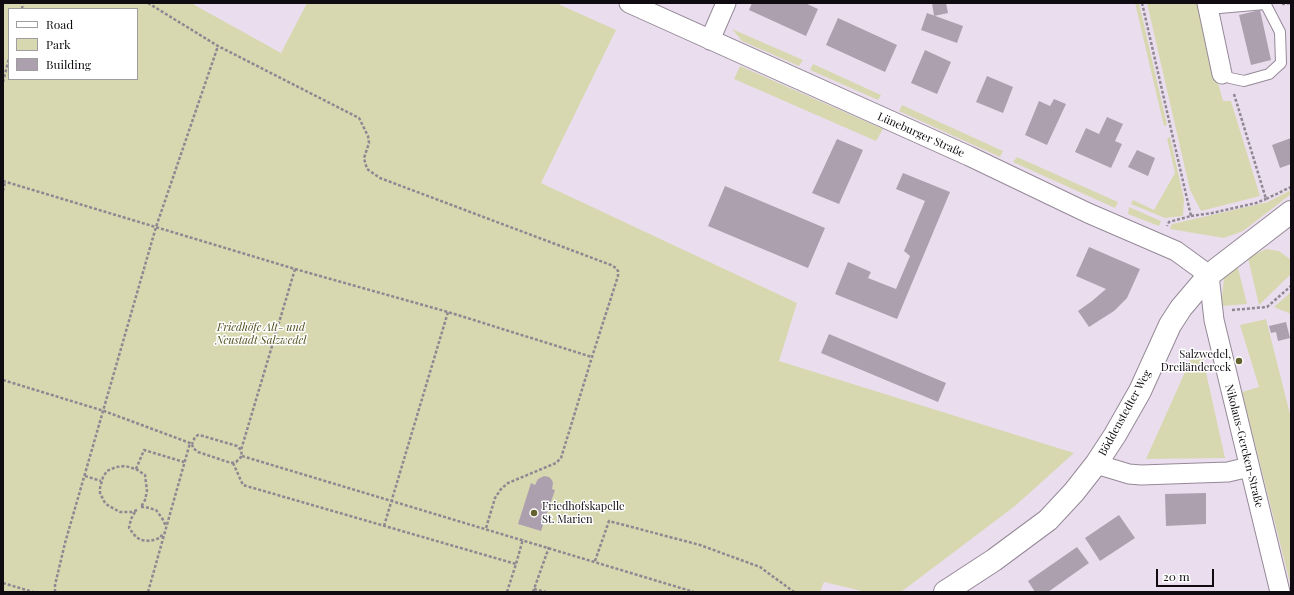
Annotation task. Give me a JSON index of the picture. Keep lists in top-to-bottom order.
{
  "streets": {
    "street": ["Lüneburger Straße", "Böddenstedter Weg", "Nikolaus-Gercken-Straße"]
  },
  "crossings": [
    ["Lüneburger Straße", "Böddenstedter Weg"],
    ["Lüneburger Straße", "Nikolaus-Gercken-Straße"],
    ["Böddenstedter Weg", "Nikolaus-Gercken-Straße"]
  ],
  "parks": ["Friedhöfe Alt- und Neustadt Salzwedel"],
  "places": ["Salzwedel, Dreiländereck", "Friedhofskapelle St. Marien"],
  "legend": ["Road", "Park", "Building"],
  "scale_bar": "20 m"
}
